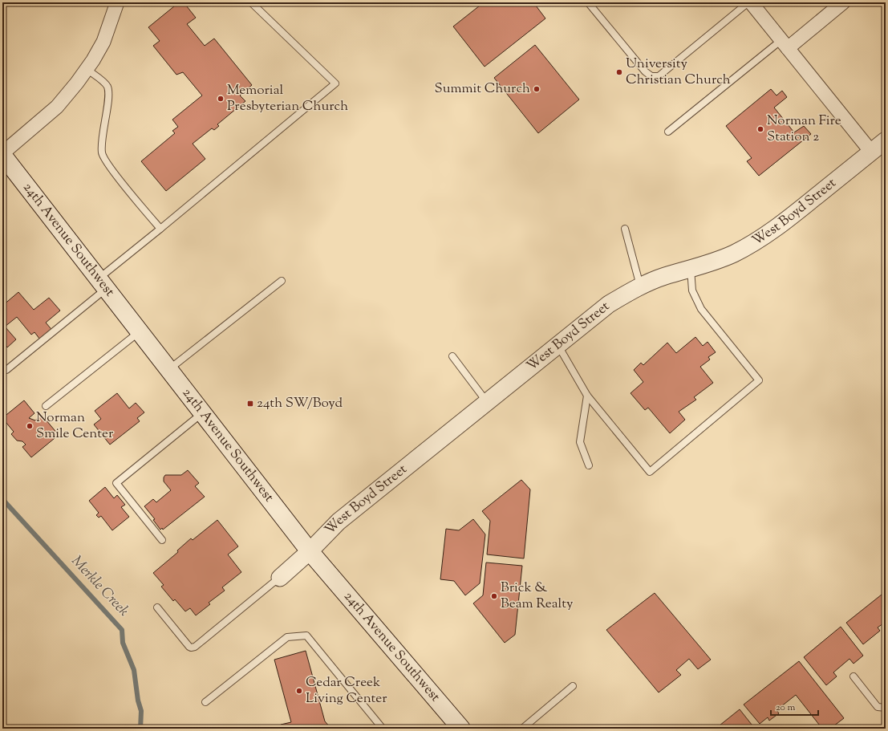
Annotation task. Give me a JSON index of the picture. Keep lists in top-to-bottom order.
{
  "streets": {
    "main road": ["24th Avenue Southwest"],
    "street": ["West Boyd Street"]
  },
  "crossings": [
    ["West Boyd Street", "24th Avenue Southwest"]
  ],
  "water": ["Merkle Creek"],
  "places": {
    "other": [
      "University Christian Church",
      "Summit Church",
      "Memorial Presbyterian Church",
      "Norman Fire Station 2",
      "Norman Smile Center",
      "Brick & Beam Realty",
      "Cedar Creek Living Center"
    ],
    "transit": ["24th SW/Boyd"]
  },
  "scale_bar": "20 m"
}
